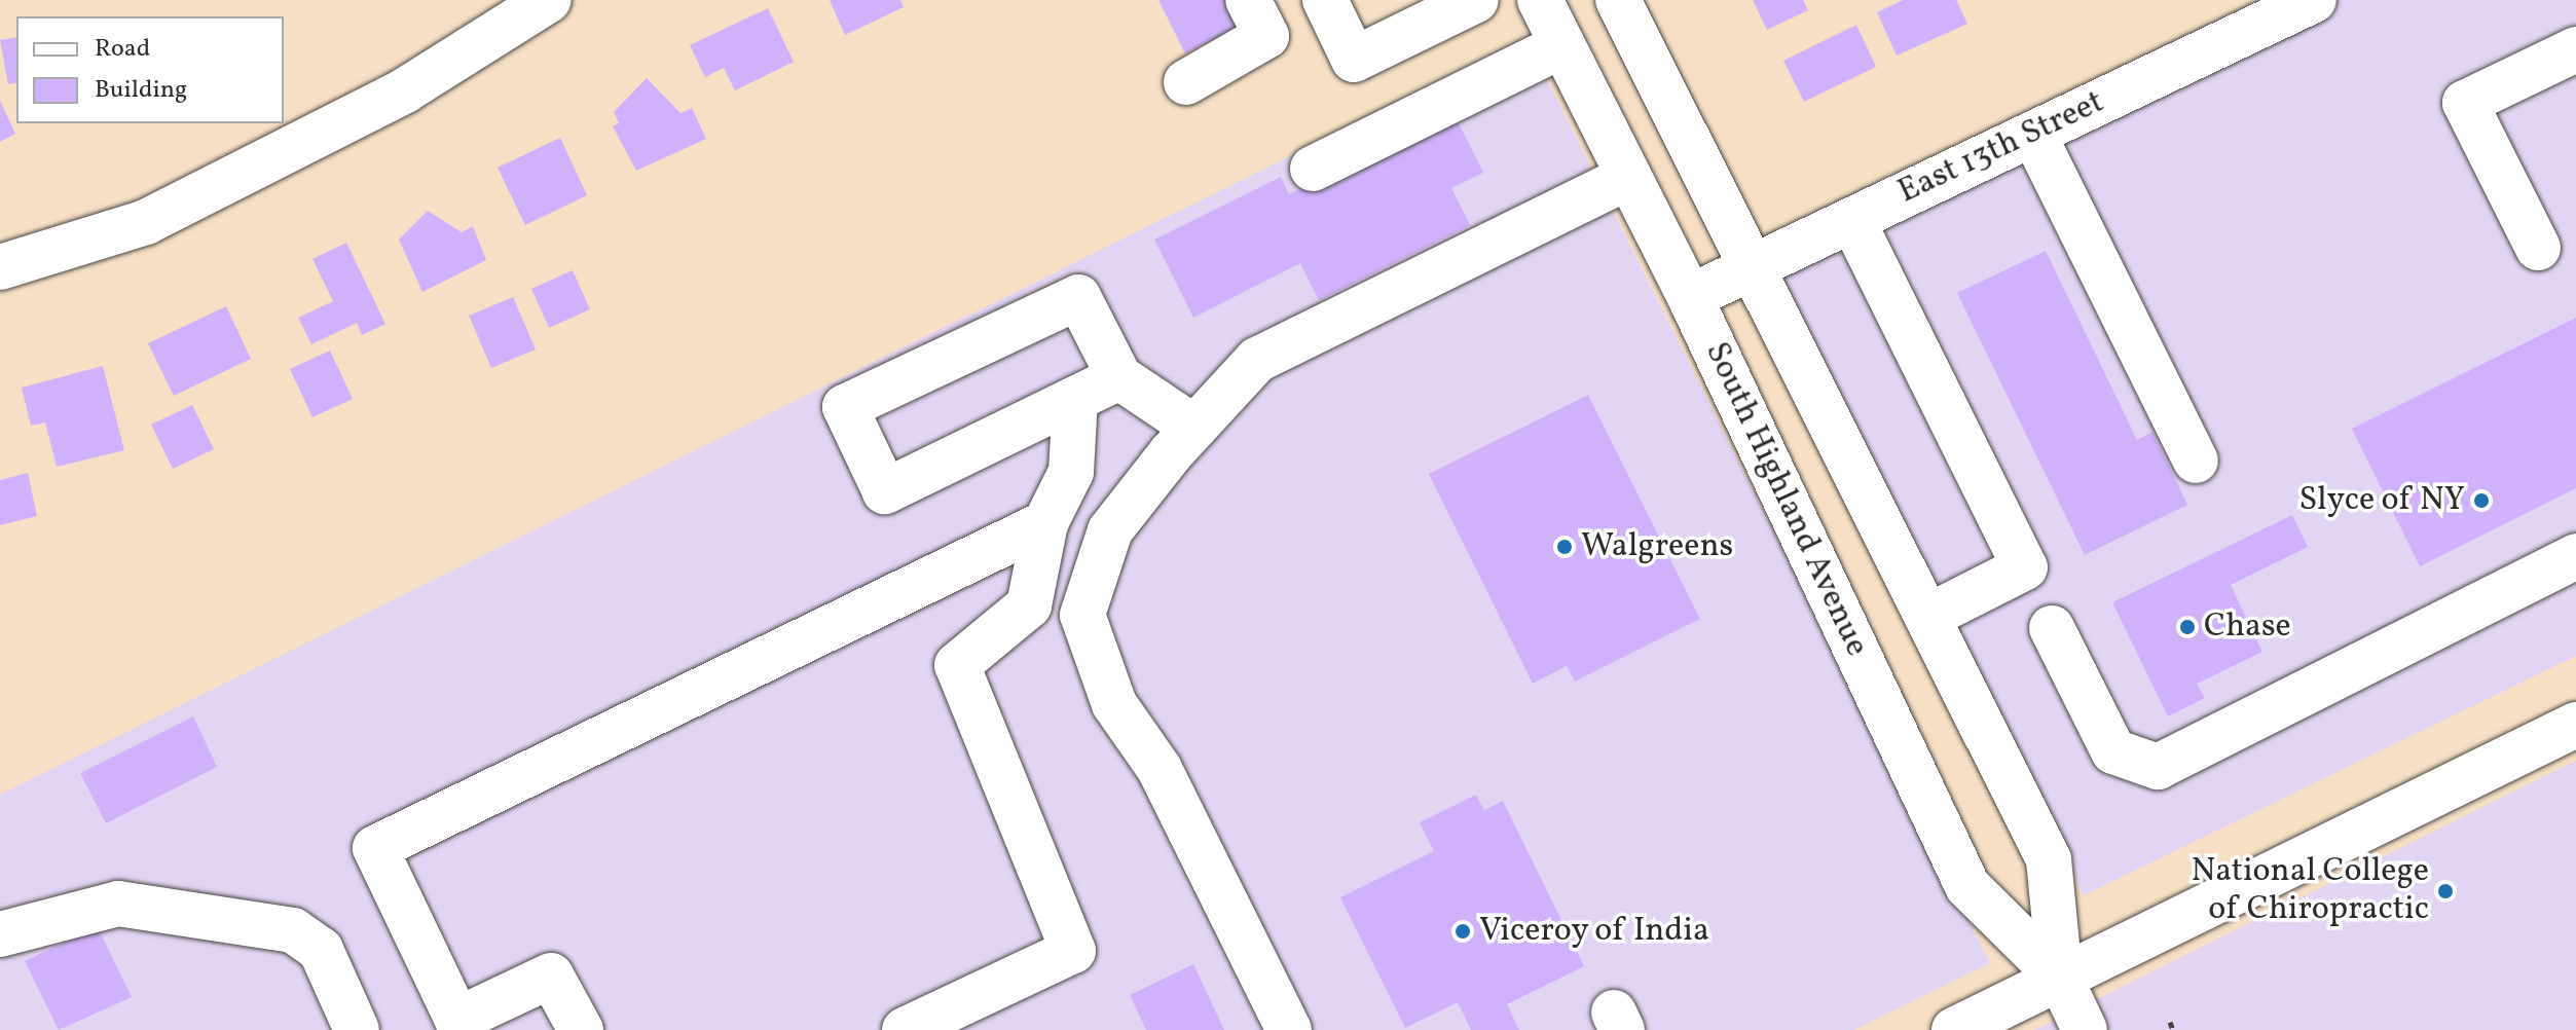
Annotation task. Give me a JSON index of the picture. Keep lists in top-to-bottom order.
{
  "streets": {
    "main road": ["East 13th Street", "South Highland Avenue"]
  },
  "crossings": [
    ["East 13th Street", "South Highland Avenue"]
  ],
  "places": [
    "Slyce of NY",
    "Walgreens",
    "Chase",
    "National College of Chiropractic",
    "Viceroy of India"
  ],
  "legend": ["Road", "Building"]
}
